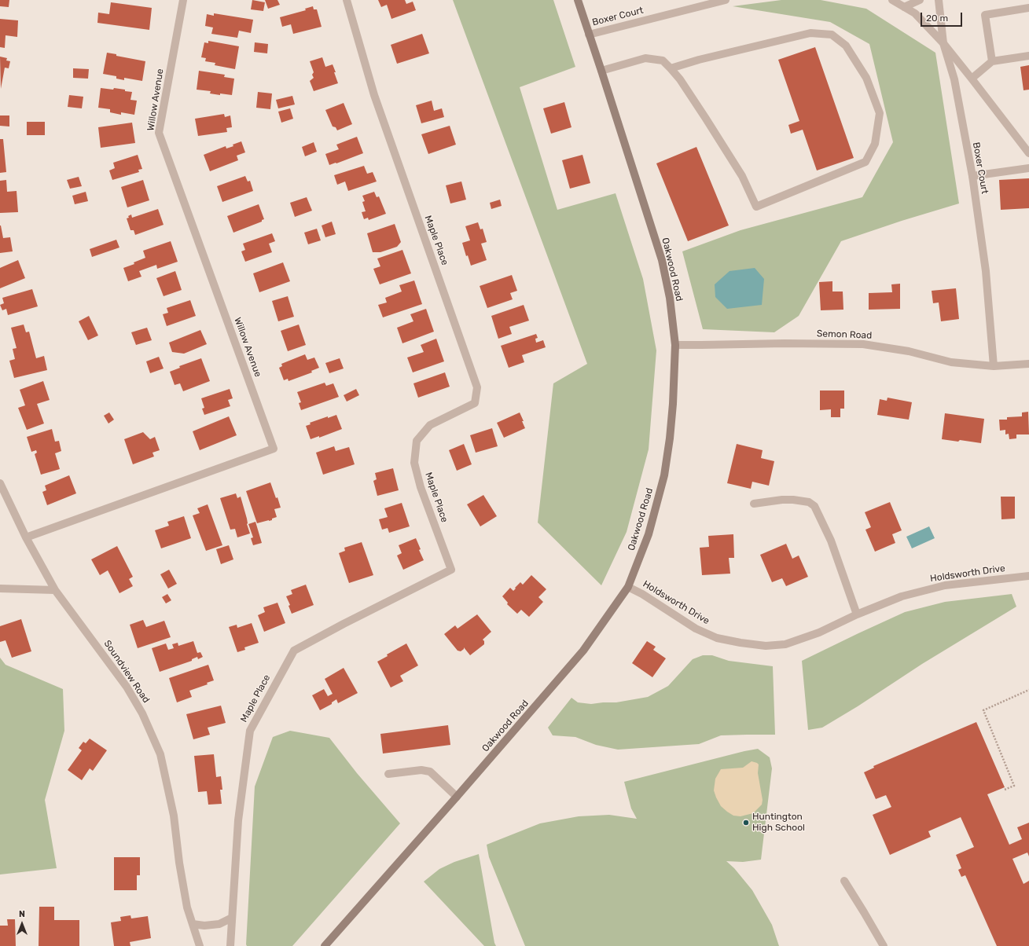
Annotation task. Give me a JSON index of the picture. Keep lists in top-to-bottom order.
{
  "streets": {
    "main road": ["Oakwood Road"],
    "street": [
      "Boxer Court",
      "Willow Avenue",
      "Maple Place",
      "Semon Road",
      "Holdsworth Drive",
      "Soundview Road"
    ]
  },
  "crossings": [
    ["Boxer Court", "Oakwood Road"],
    ["Boxer Court", "Semon Road"],
    ["Willow Avenue", "Soundview Road"],
    ["Oakwood Road", "Semon Road"],
    ["Oakwood Road", "Holdsworth Drive"]
  ],
  "places": ["Huntington High School"],
  "scale_bar": "20 m",
  "north": "top"
}
